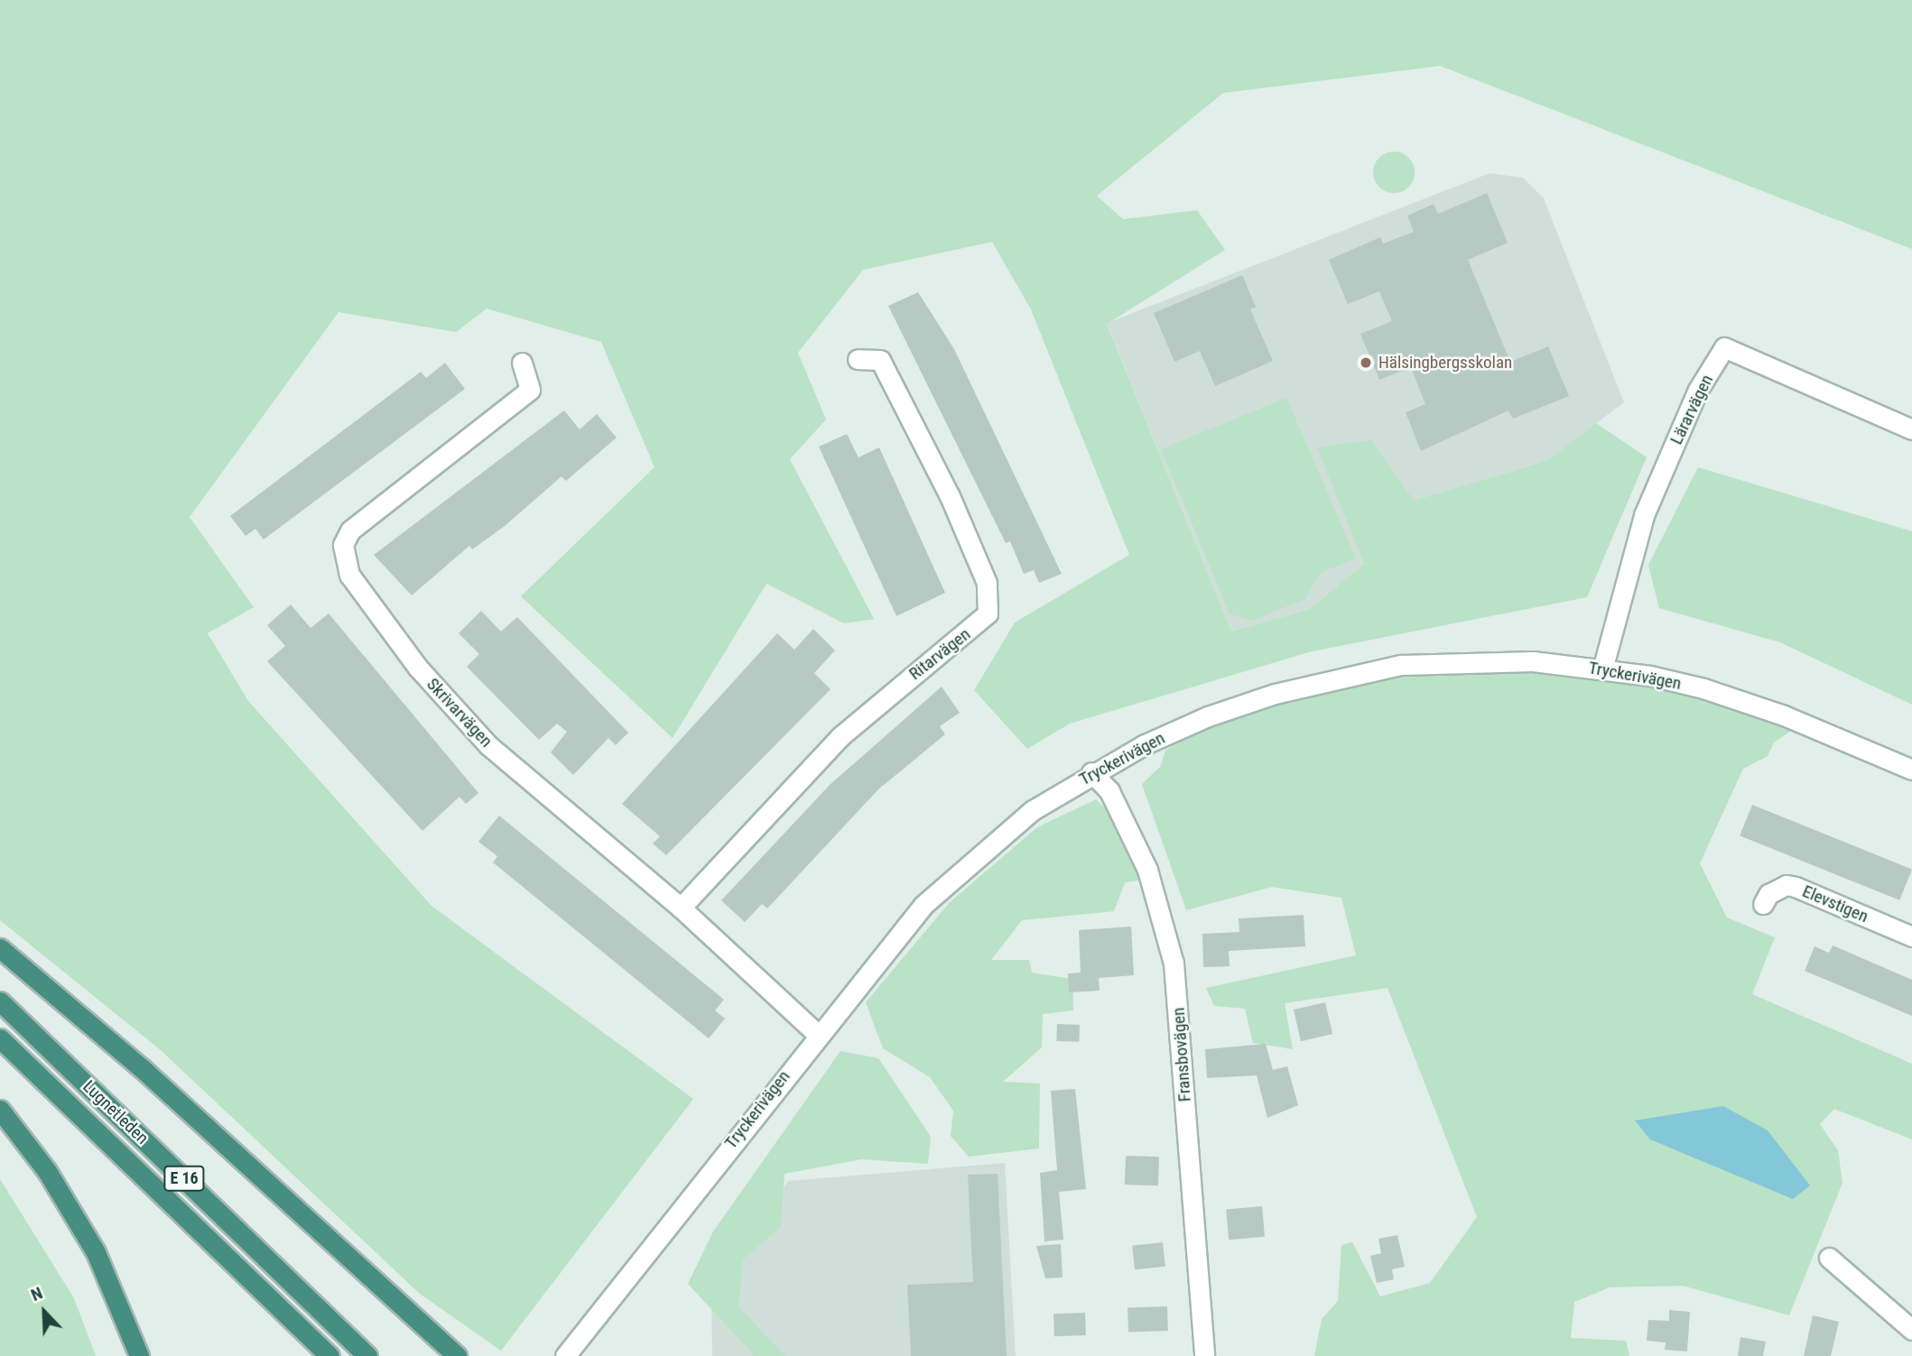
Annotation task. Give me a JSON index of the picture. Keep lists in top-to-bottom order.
{
  "streets": {
    "highway": ["Lugnetleden", "E 16"],
    "street": [
      "Lärarvägen",
      "Ritarvägen",
      "Tryckerivägen",
      "Skrivarvägen",
      "Elevstigen",
      "Fransbovägen"
    ]
  },
  "crossings": [
    ["Lärarvägen", "Tryckerivägen"],
    ["Ritarvägen", "Skrivarvägen"],
    ["Tryckerivägen", "Skrivarvägen"],
    ["Tryckerivägen", "Fransbovägen"]
  ],
  "places": ["Hälsingbergsskolan"],
  "north": "top left"
}
